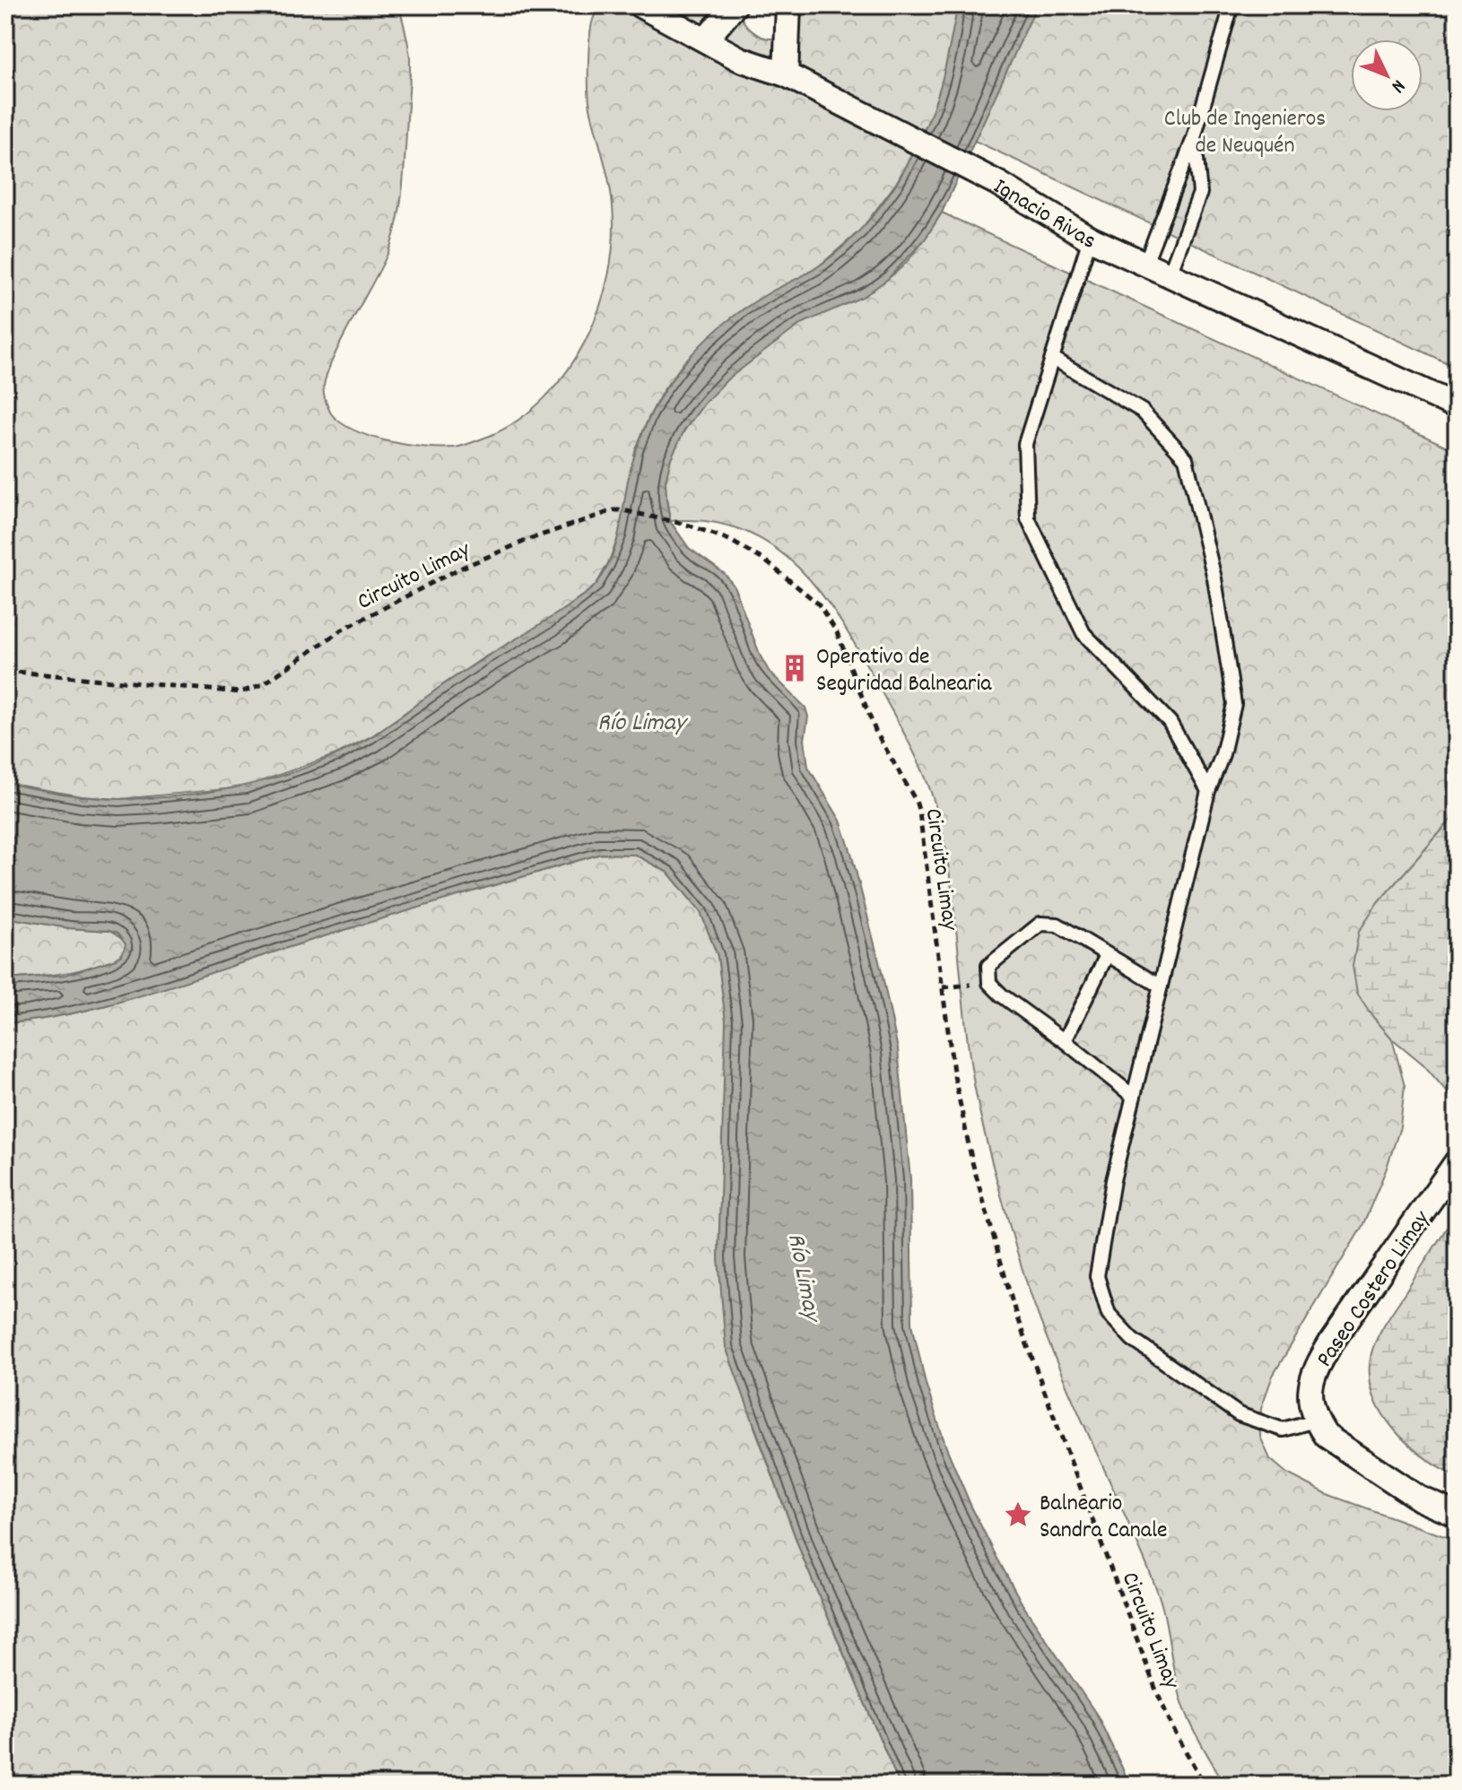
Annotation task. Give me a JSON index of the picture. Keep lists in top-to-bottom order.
{
  "streets": {
    "street": ["Ignacio Rivas", "Paseo Costero Limay"],
    "path": ["Circuito Limay"]
  },
  "water": ["Río Limay"],
  "parks": ["Club de Ingenieros de Neuquén"],
  "places": {
    "building": ["Operativo de Seguridad Balnearia"],
    "place": ["Balneario Sandra Canale"]
  },
  "north": "bottom right"
}
